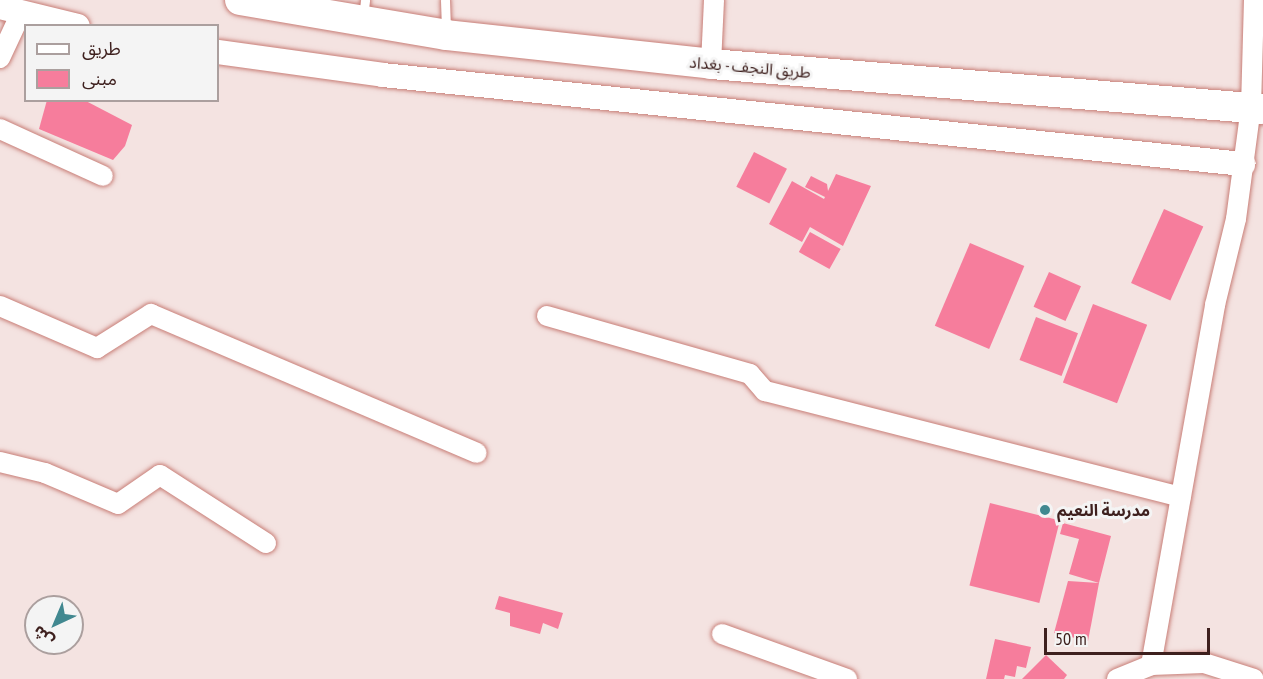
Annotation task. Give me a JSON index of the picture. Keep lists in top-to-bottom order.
{
  "streets": {
    "main road": ["طريق النجف - بغداد"]
  },
  "places": ["مدرسة النعيم"],
  "legend": ["طريق", "مبنى"],
  "scale_bar": "50 m",
  "north": "bottom left"
}
